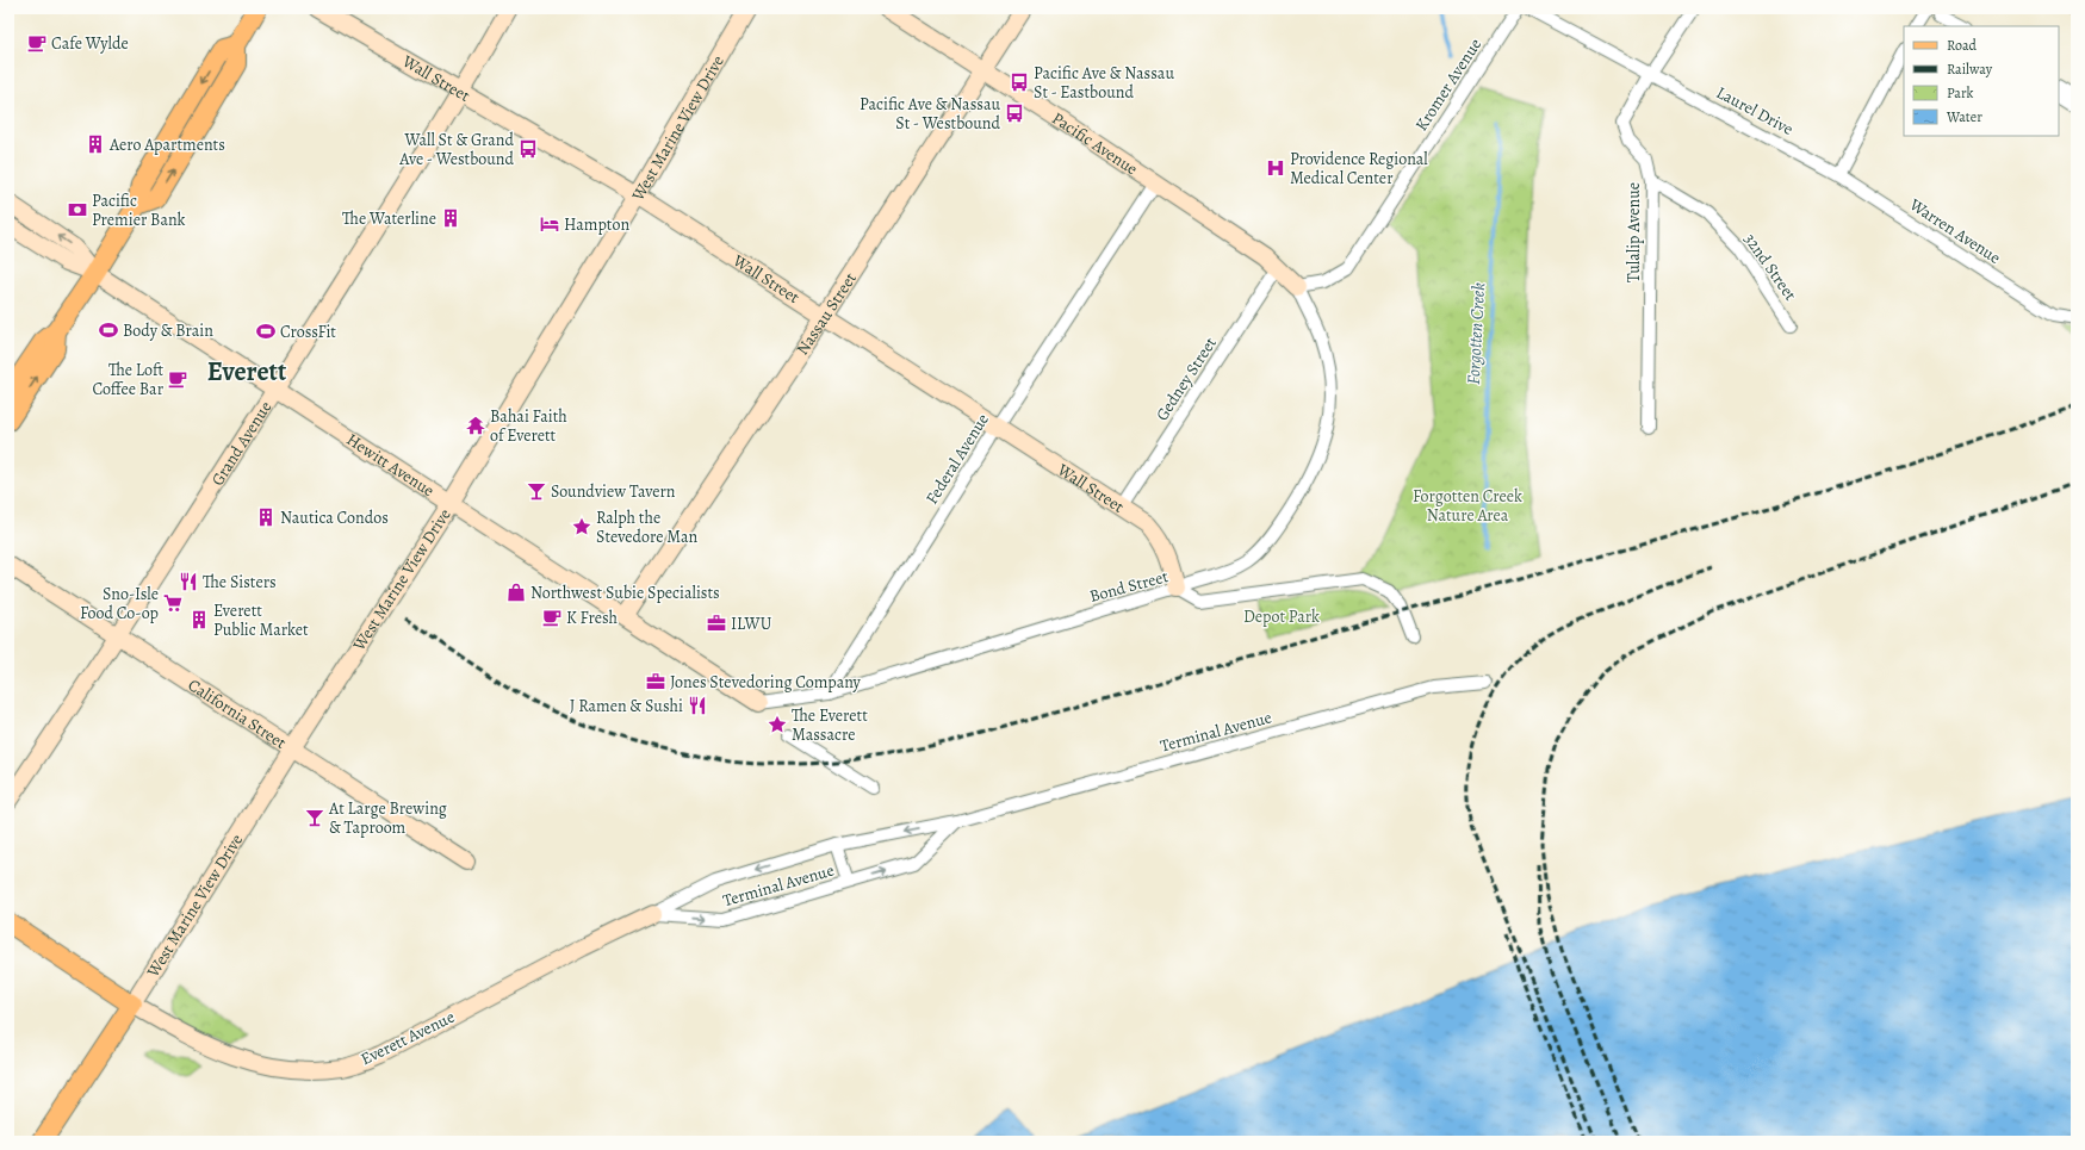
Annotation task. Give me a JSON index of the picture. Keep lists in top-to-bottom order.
{
  "streets": {
    "main road": ["West Marine View Drive", "Everett Avenue"],
    "street": [
      "Wall Street",
      "Kromer Avenue",
      "Laurel Drive",
      "Pacific Avenue",
      "Warren Avenue",
      "Tulalip Avenue",
      "32nd Street",
      "Nassau Street",
      "Gedney Street",
      "Grand Avenue",
      "Federal Avenue",
      "Hewitt Avenue",
      "Bond Street",
      "California Street",
      "Terminal Avenue"
    ]
  },
  "crossings": [
    ["Wall Street", "West Marine View Drive"],
    ["Wall Street", "Nassau Street"],
    ["Wall Street", "Gedney Street"],
    ["Wall Street", "Grand Avenue"],
    ["Wall Street", "Federal Avenue"],
    ["Wall Street", "Bond Street"],
    ["Kromer Avenue", "Pacific Avenue"],
    ["Laurel Drive", "Warren Avenue"],
    ["Laurel Drive", "Tulalip Avenue"],
    ["West Marine View Drive", "Hewitt Avenue"],
    ["West Marine View Drive", "California Street"],
    ["West Marine View Drive", "Everett Avenue"],
    ["Pacific Avenue", "Nassau Street"],
    ["Pacific Avenue", "Gedney Street"],
    ["Pacific Avenue", "Federal Avenue"],
    ["Tulalip Avenue", "32nd Street"],
    ["Nassau Street", "Hewitt Avenue"],
    ["Grand Avenue", "Hewitt Avenue"],
    ["Grand Avenue", "California Street"],
    ["Federal Avenue", "Bond Street"],
    ["Terminal Avenue", "Everett Avenue"]
  ],
  "districts": ["Everett"],
  "water": ["Forgotten Creek"],
  "parks": ["Forgotten Creek Nature Area", "Depot Park"],
  "places": {
    "cafe": ["Cafe Wylde", "The Loft Coffee Bar", "K Fresh"],
    "bus stop": ["Pacific Ave & Nassau St - Eastbound", "Pacific Ave & Nassau St - Westbound", "Wall St & Grand Ave - Westbound"],
    "building": [
      "Aero Apartments",
      "The Waterline",
      "Nautica Condos",
      "Everett Public Market"
    ],
    "hospital": ["Providence Regional Medical Center"],
    "bank": ["Pacific Premier Bank"],
    "hotel": ["Hampton"],
    "sports": ["Body & Brain", "CrossFit"],
    "temple": ["Bahai Faith of Everett"],
    "bar": ["Soundview Tavern", "At Large Brewing & Taproom"],
    "place": ["Ralph the Stevedore Man", "The Everett Massacre"],
    "restaurant": ["The Sisters", "J Ramen & Sushi"],
    "shop": ["Northwest Subie Specialists"],
    "supermarket": ["Sno-Isle Food Co-op"],
    "office": ["ILWU", "Jones Stevedoring Company"]
  },
  "legend": [
    "Road",
    "Railway",
    "Park",
    "Water"
  ]
}
